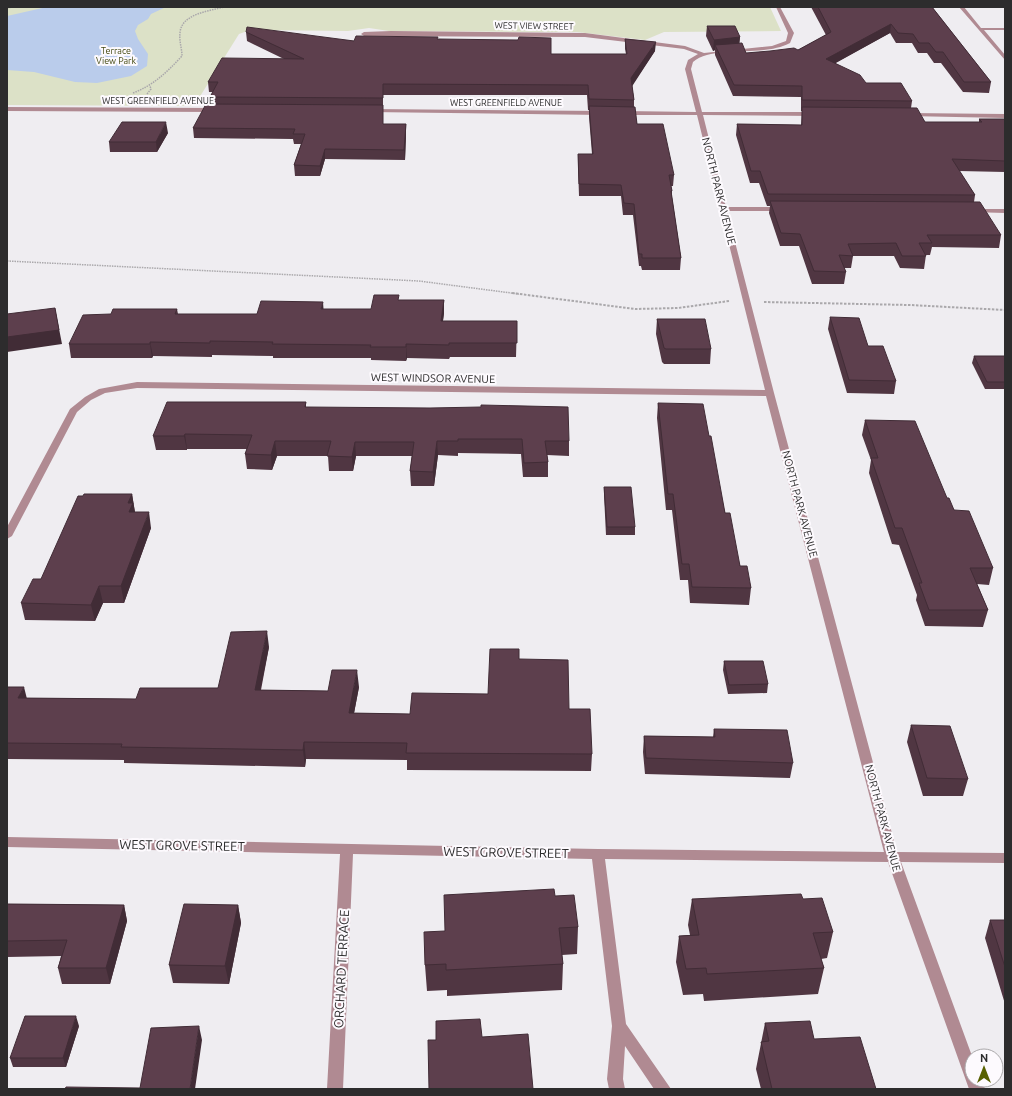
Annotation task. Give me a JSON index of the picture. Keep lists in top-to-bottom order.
{
  "streets": {
    "street": [
      "WEST VIEW STREET",
      "WEST GREENFIELD AVENUE",
      "NORTH PARK AVENUE",
      "WEST WINDSOR AVENUE",
      "WEST GROVE STREET",
      "ORCHARD TERRACE"
    ]
  },
  "crossings": [
    ["WEST VIEW STREET", "NORTH PARK AVENUE"],
    ["NORTH PARK AVENUE", "WEST WINDSOR AVENUE"],
    ["NORTH PARK AVENUE", "WEST GROVE STREET"],
    ["WEST GROVE STREET", "ORCHARD TERRACE"]
  ],
  "parks": ["Terrace View Park"],
  "north": "top"
}
